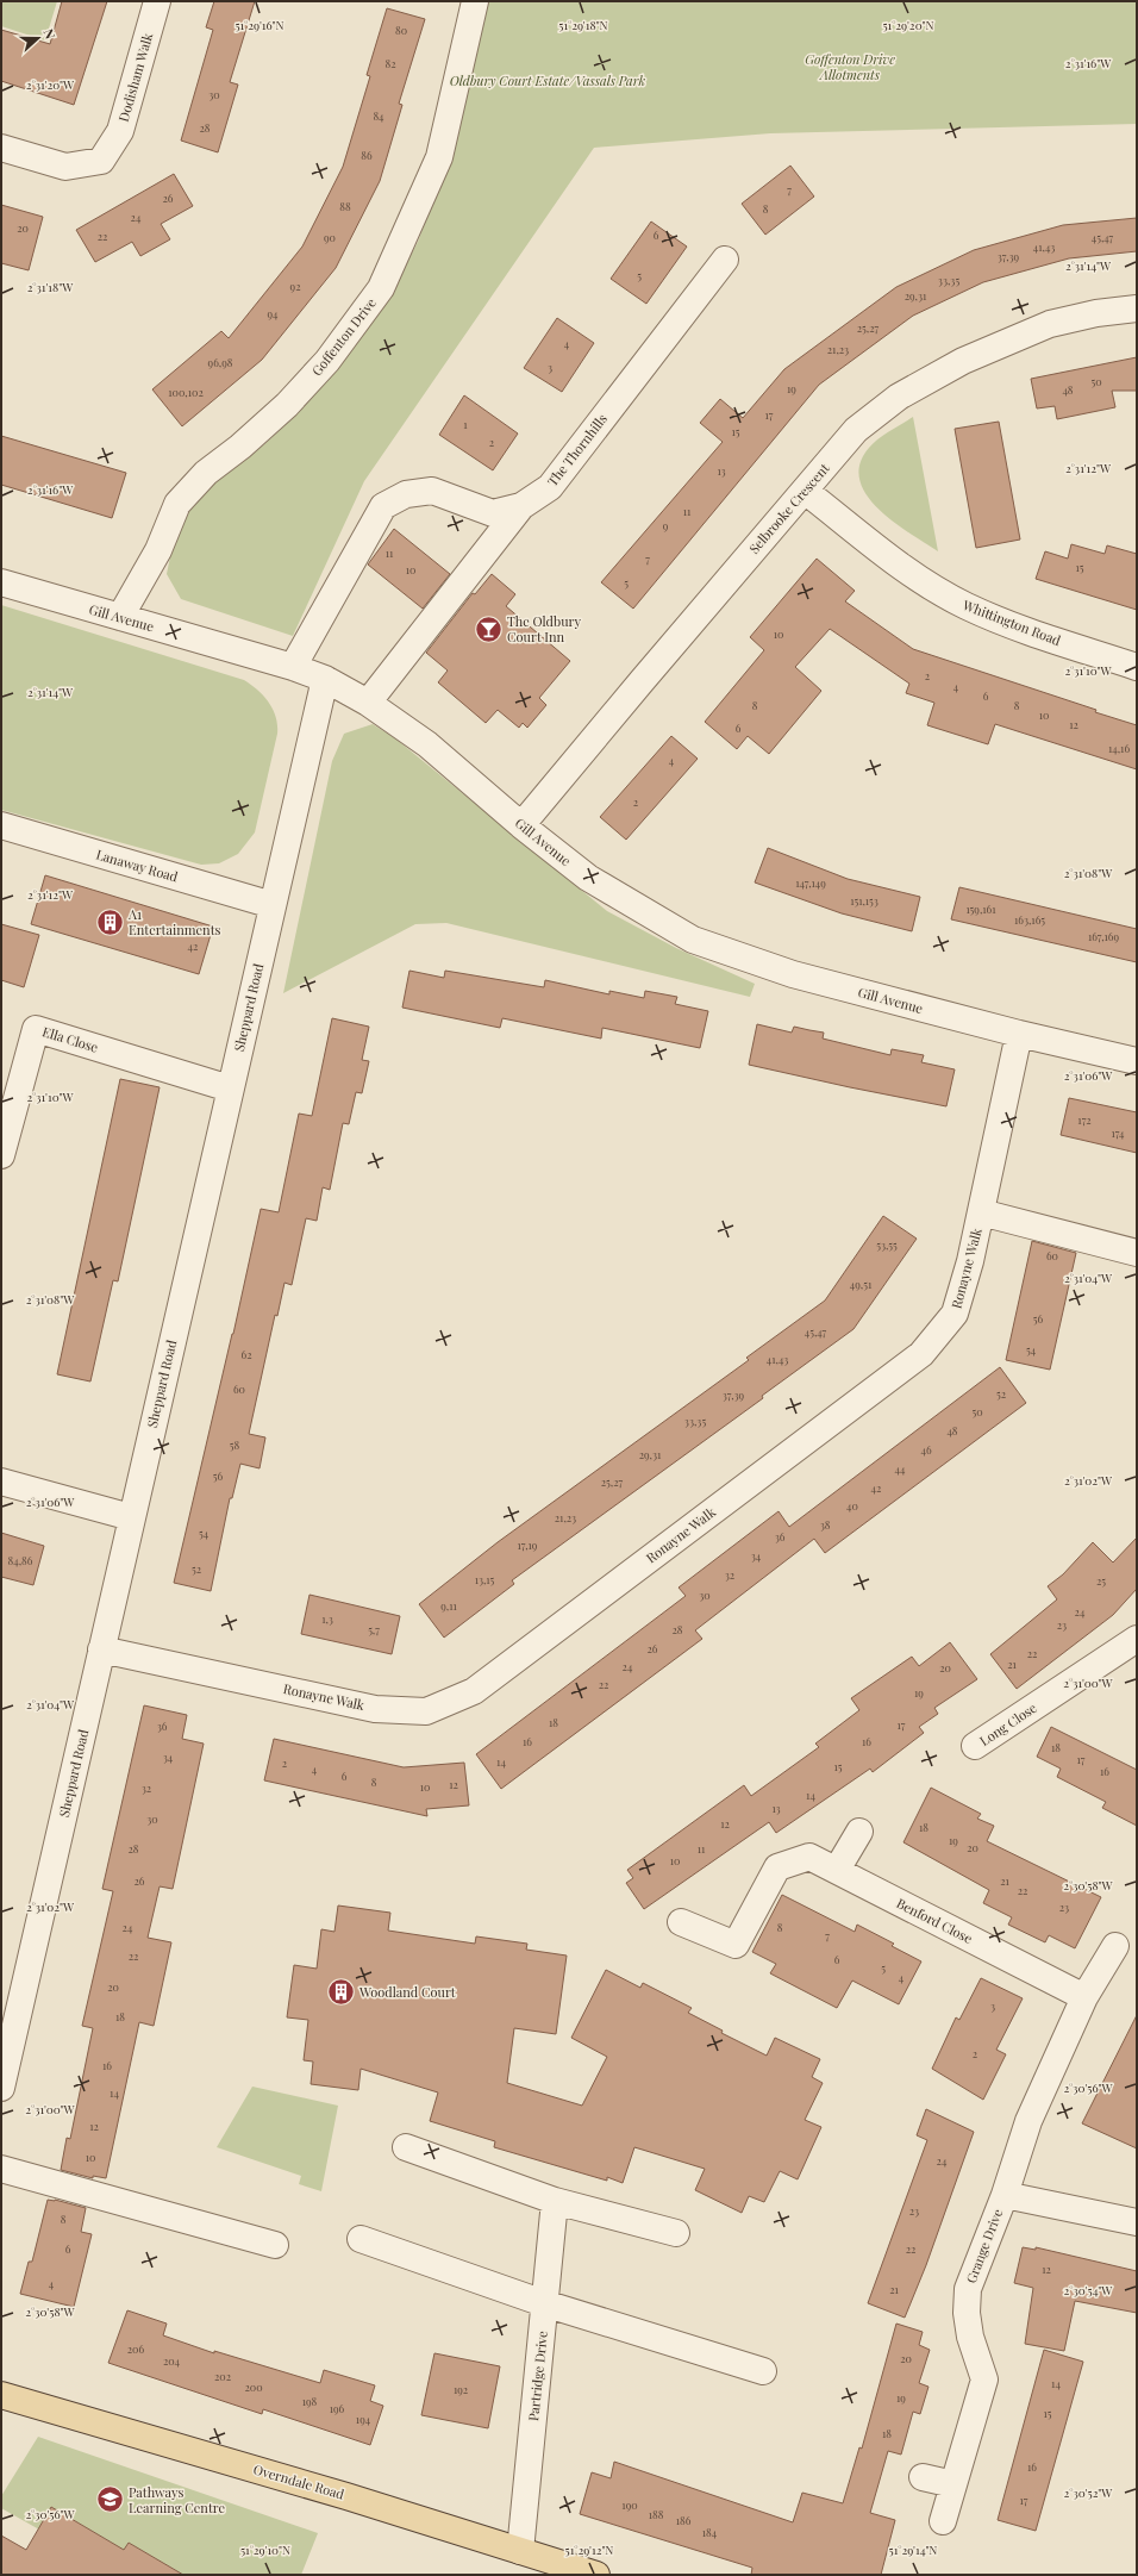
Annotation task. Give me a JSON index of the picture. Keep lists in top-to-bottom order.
{
  "streets": {
    "main road": ["Overndale Road"],
    "street": [
      "Dodisham Walk",
      "Goffenton Drive",
      "The Thornhills",
      "Selbrooke Crescent",
      "Gill Avenue",
      "Whittington Road",
      "Lanaway Road",
      "Sheppard Road",
      "Ella Close",
      "Ronayne Walk",
      "Long Close",
      "Benford Close",
      "Grange Drive",
      "Partridge Drive"
    ]
  },
  "crossings": [
    ["Goffenton Drive", "Gill Avenue"],
    ["The Thornhills", "Gill Avenue"],
    ["Selbrooke Crescent", "Gill Avenue"],
    ["Selbrooke Crescent", "Whittington Road"],
    ["Gill Avenue", "Sheppard Road"],
    ["Gill Avenue", "Ronayne Walk"],
    ["Lanaway Road", "Sheppard Road"],
    ["Sheppard Road", "Ella Close"],
    ["Sheppard Road", "Ronayne Walk"],
    ["Partridge Drive", "Overndale Road"]
  ],
  "parks": ["Goffenton Drive Allotments", "Oldbury Court Estate/Vassals Park"],
  "places": {
    "bar": ["The Oldbury Court Inn"],
    "building": ["A1 Entertainments", "Woodland Court"],
    "school or university": ["Pathways Learning Centre"]
  },
  "house_numbers": [
    "80",
    "82",
    "30",
    "84",
    "28",
    "86",
    "7",
    "26",
    "88",
    "8",
    "24",
    "20",
    "6",
    "22",
    "90",
    "45,47",
    "41,43",
    "37,39",
    "5",
    "33,35",
    "92",
    "29,31",
    "94",
    "25,27",
    "4",
    "21,23",
    "96,98",
    "3",
    "50",
    "19",
    "48",
    "100,102",
    "17",
    "1",
    "15",
    "2",
    "13",
    "11",
    "9",
    "11",
    "7",
    "15",
    "10",
    "5",
    "10",
    "2",
    "4",
    "6",
    "8",
    "8",
    "10",
    "12",
    "6",
    "14,16",
    "4",
    "2",
    "147,149",
    "151,153",
    "159,161",
    "163,165",
    "167,169",
    "42",
    "172",
    "174",
    "53,55",
    "60",
    "49,51",
    "56",
    "45,47",
    "54",
    "62",
    "41,43",
    "60",
    "52",
    "37,39",
    "50",
    "33,35",
    "48",
    "58",
    "46",
    "29,31",
    "44",
    "56",
    "25,27",
    "42",
    "40",
    "21,23",
    "38",
    "54",
    "36",
    "17,19",
    "34",
    "84,86",
    "52",
    "32",
    "13,15",
    "25",
    "30",
    "9,11",
    "24",
    "1,3",
    "23",
    "5,7",
    "28",
    "26",
    "22",
    "21",
    "24",
    "20",
    "22",
    "19",
    "18",
    "17",
    "36",
    "16",
    "16",
    "18",
    "34",
    "17",
    "14",
    "2",
    "15",
    "4",
    "16",
    "6",
    "8",
    "12",
    "10",
    "32",
    "14",
    "13",
    "30",
    "12",
    "18",
    "19",
    "20",
    "28",
    "11",
    "10",
    "26",
    "21",
    "22",
    "23",
    "24",
    "8",
    "7",
    "22",
    "6",
    "5",
    "4",
    "20",
    "3",
    "18",
    "2",
    "16",
    "14",
    "12",
    "10",
    "24",
    "23",
    "8",
    "6",
    "22",
    "12",
    "4",
    "21",
    "206",
    "20",
    "204",
    "202",
    "14",
    "200",
    "192",
    "19",
    "198",
    "196",
    "15",
    "194",
    "18",
    "16",
    "17",
    "190",
    "188",
    "186",
    "184"
  ],
  "north": "right",
  "coordinates": [
    "51°29'16\"N",
    "51°29'18\"N",
    "51°29'20\"N",
    "2°31'16\"W",
    "2°31'20\"W",
    "2°31'14\"W",
    "2°31'18\"W",
    "2°31'12\"W",
    "2°31'10\"W",
    "2°31'08\"W",
    "2°31'06\"W",
    "2°31'04\"W",
    "2°31'02\"W",
    "2°31'00\"W",
    "2°30'58\"W",
    "2°30'56\"W",
    "2°30'54\"W",
    "2°30'52\"W",
    "51°29'10\"N",
    "51°29'12\"N",
    "51°29'14\"N"
  ]
}
